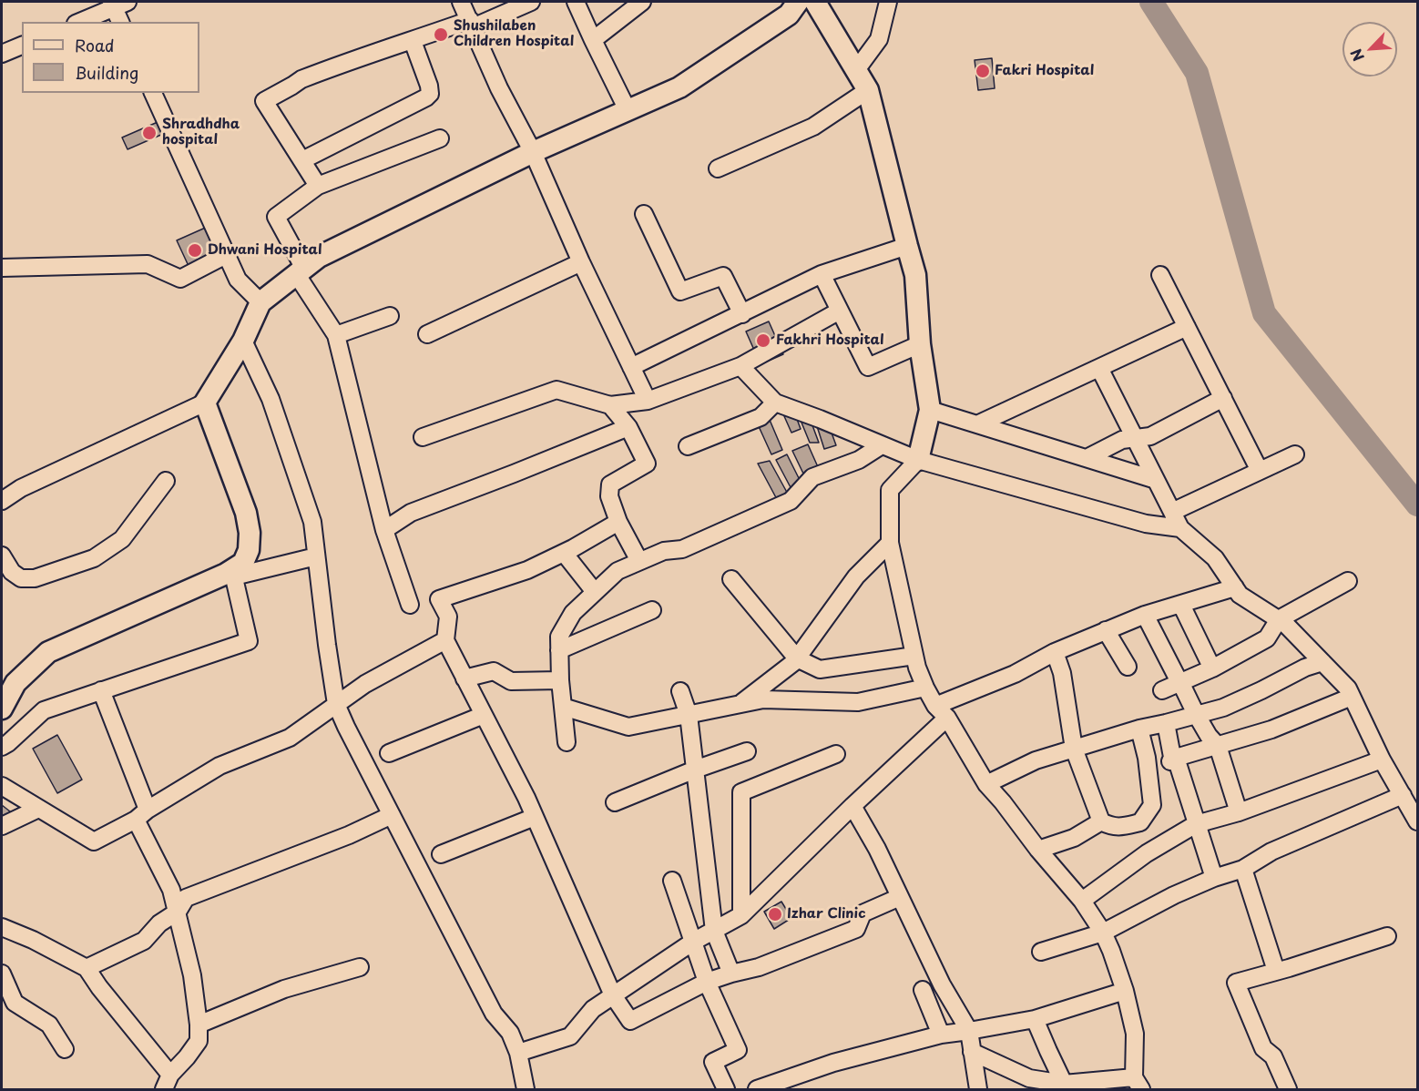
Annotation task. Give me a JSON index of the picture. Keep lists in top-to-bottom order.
{
  "places": [
    "Shushilaben Children Hospital",
    "Fakri Hospital",
    "Shradhdha hospital",
    "Dhwani Hospital",
    "Fakhri Hospital",
    "Izhar Clinic"
  ],
  "legend": ["Road", "Building"],
  "north": "bottom left"
}
